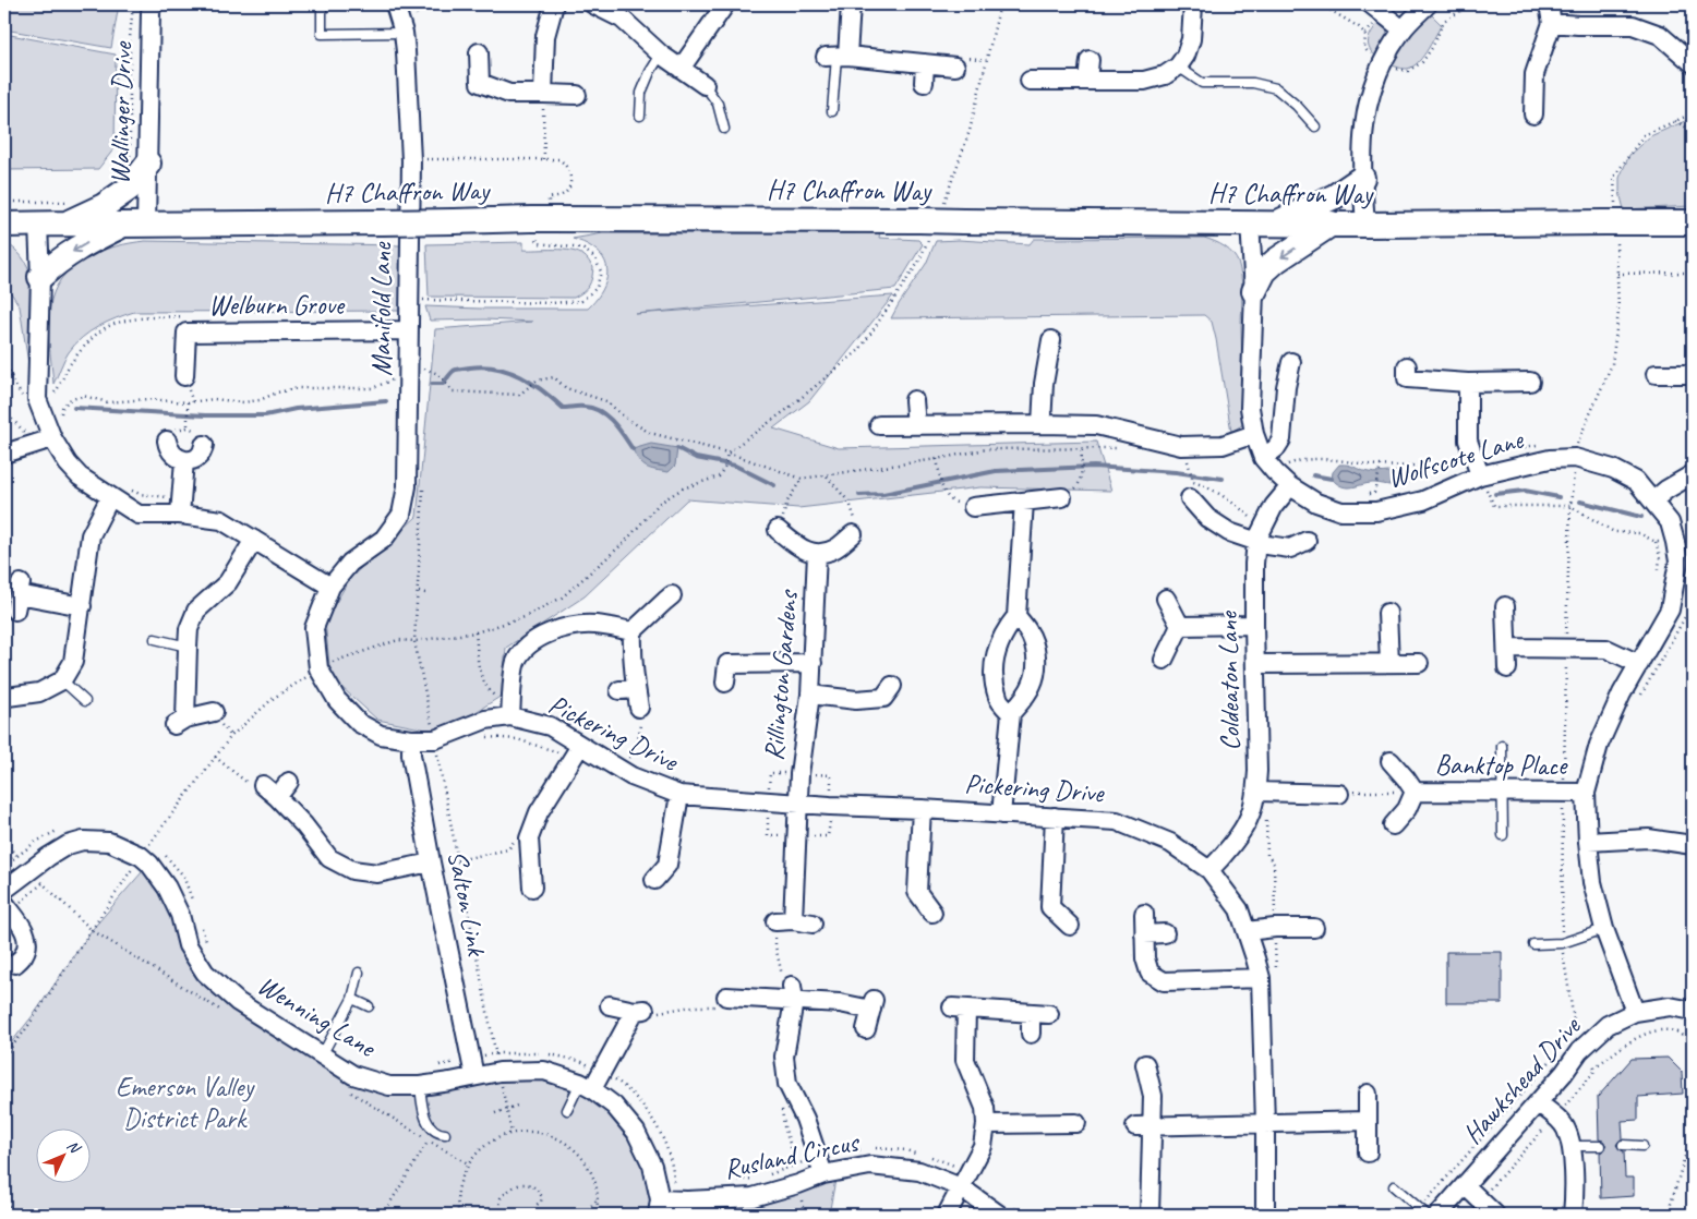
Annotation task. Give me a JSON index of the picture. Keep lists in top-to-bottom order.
{
  "streets": {
    "street": [
      "Wallinger Drive",
      "H7 Chaffron Way",
      "Welburn Grove",
      "Manifold Lane",
      "Wolfscote Lane",
      "Rillington Gardens",
      "Coldeaton Lane",
      "Pickering Drive",
      "Banktop Place",
      "Salton Link",
      "Wenning Lane",
      "Hawkshead Drive",
      "Rusland Circus"
    ]
  },
  "crossings": [
    ["Wallinger Drive", "H7 Chaffron Way"],
    ["H7 Chaffron Way", "Wolfscote Lane"],
    ["Welburn Grove", "Manifold Lane"],
    ["Manifold Lane", "Pickering Drive"],
    ["Wolfscote Lane", "Coldeaton Lane"],
    ["Wolfscote Lane", "Banktop Place"],
    ["Wolfscote Lane", "Hawkshead Drive"],
    ["Rillington Gardens", "Pickering Drive"],
    ["Coldeaton Lane", "Pickering Drive"],
    ["Pickering Drive", "Salton Link"],
    ["Salton Link", "Wenning Lane"],
    ["Wenning Lane", "Rusland Circus"]
  ],
  "parks": ["Emerson Valley District Park"],
  "north": "top right"
}
